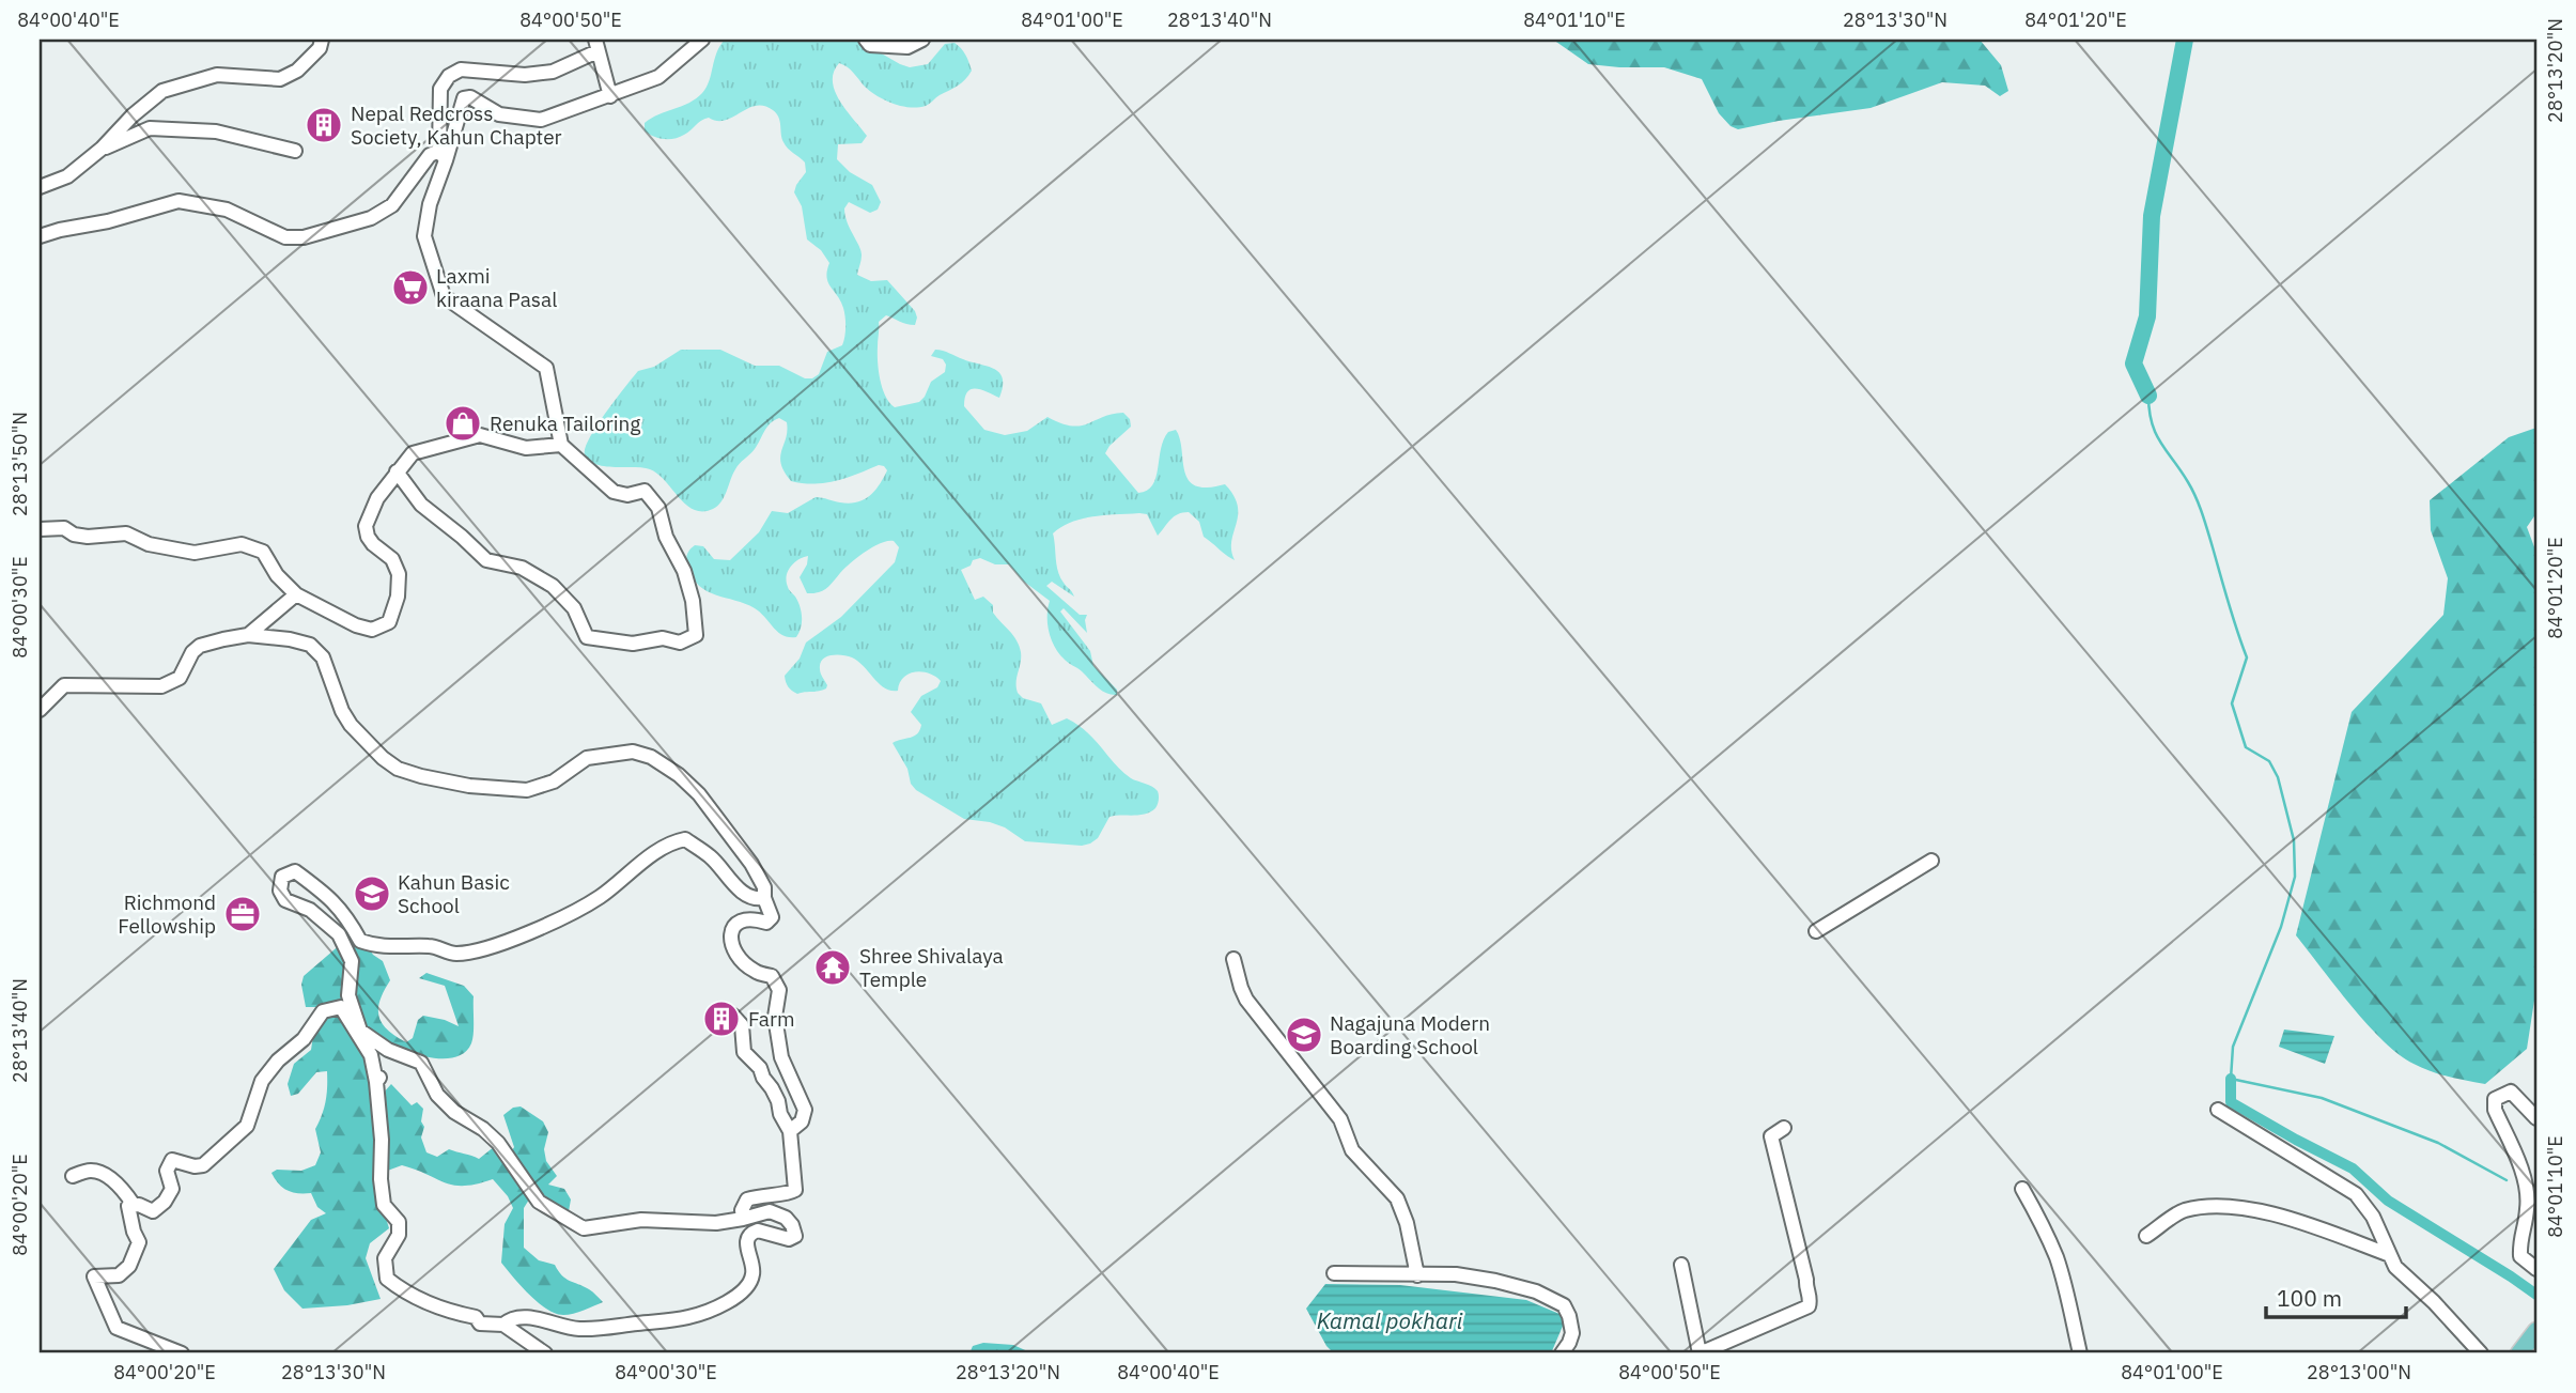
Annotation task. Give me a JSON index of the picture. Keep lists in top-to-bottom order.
{
  "water": ["Kamal pokhari"],
  "places": {
    "building": ["Nepal Redcross Society, Kahun Chapter", "Farm"],
    "supermarket": ["Laxmi kiraana Pasal"],
    "shop": ["Renuka Tailoring"],
    "school or university": ["Kahun Basic School", "Nagajuna Modern Boarding School"],
    "office": ["Richmond Fellowship"],
    "temple": ["Shree Shivalaya Temple"]
  },
  "scale_bar": "100 m",
  "coordinates": [
    "84°00'40\"E",
    "84°00'50\"E",
    "84°01'00\"E",
    "28°13'40\"N",
    "84°01'10\"E",
    "28°13'30\"N",
    "84°01'20\"E",
    "28°13'20\"N",
    "28°13'50\"N",
    "84°00'30\"E",
    "84°00'20\"E",
    "28°13'00\"N"
  ]
}
